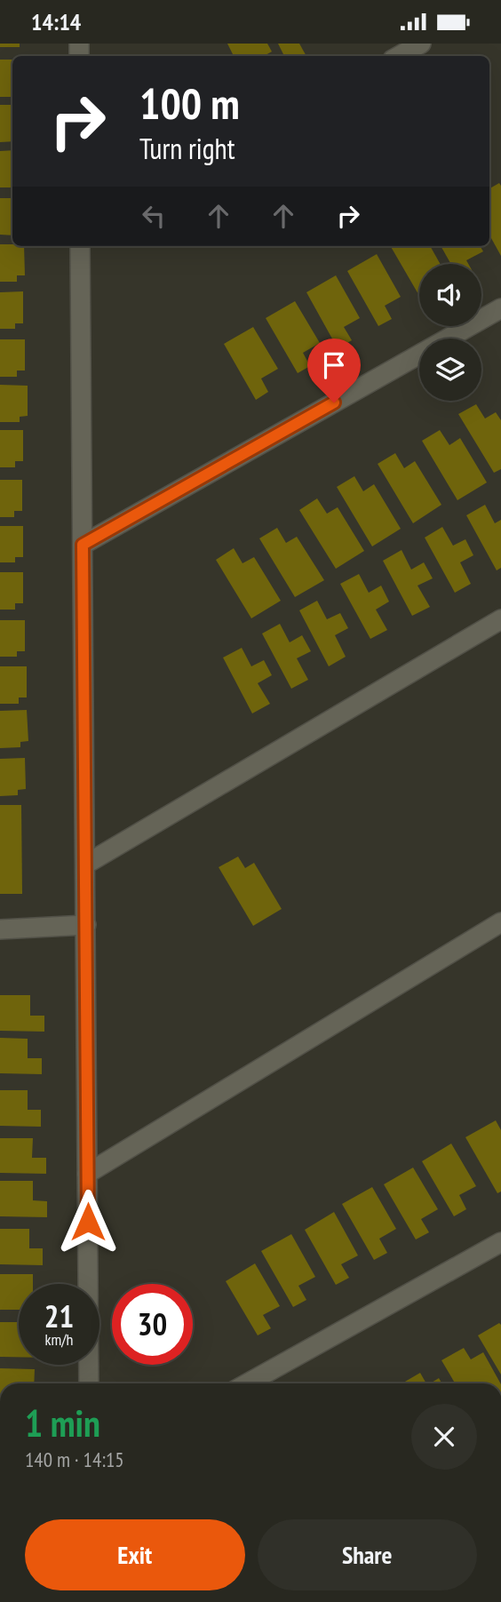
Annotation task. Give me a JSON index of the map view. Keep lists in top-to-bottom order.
{
  "page": {
    "status": "14:14",
    "turn": ["100 m", "Turn right"],
    "speed": "21 km/h",
    "limit": "30",
    "heading": ["1 min", "140 m · 14:15"],
    "buttons": ["Exit", "Share"]
  }
}
